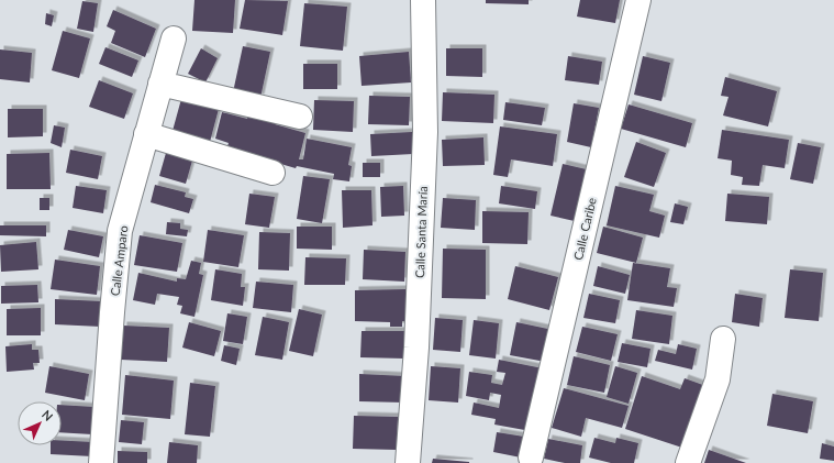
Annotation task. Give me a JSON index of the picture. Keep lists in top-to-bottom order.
{
  "streets": {
    "street": ["Calle Caribe", "Calle Santa María", "Calle Amparo"]
  },
  "north": "top right"
}
